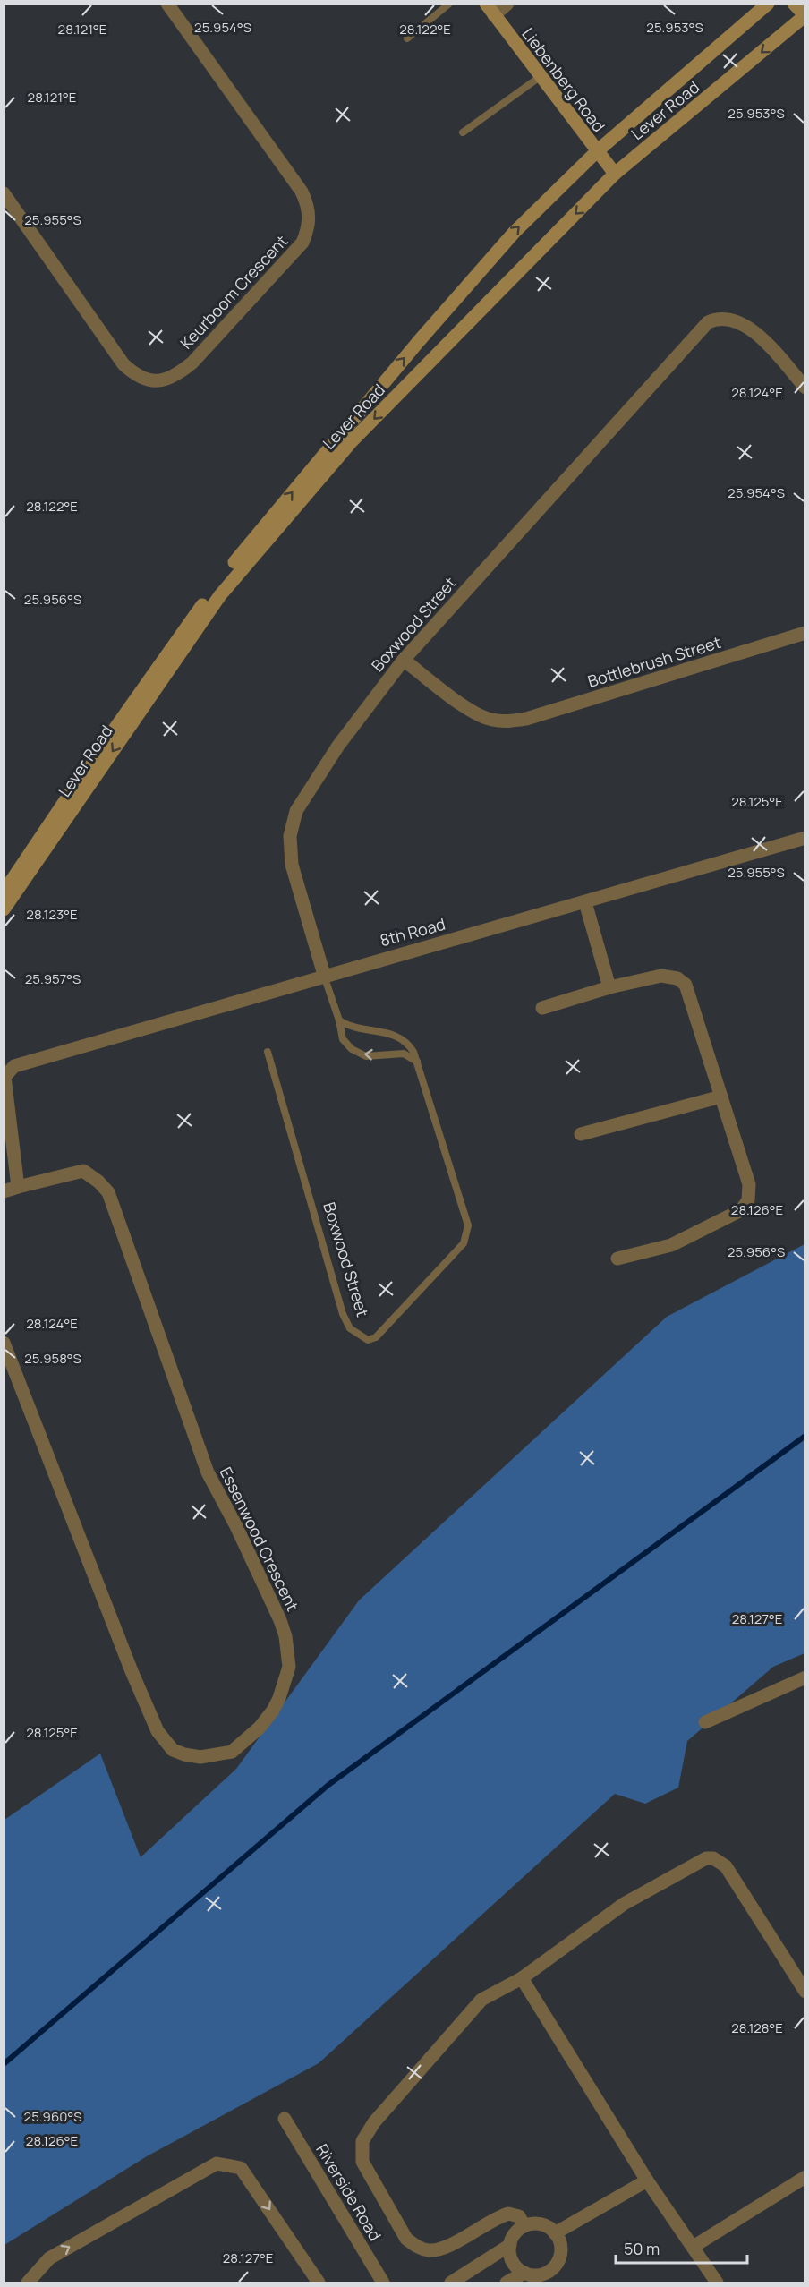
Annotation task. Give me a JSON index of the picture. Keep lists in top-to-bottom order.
{
  "streets": {
    "main road": ["Liebenberg Road", "Lever Road"],
    "street": [
      "Keurboom Crescent",
      "Boxwood Street",
      "Bottlebrush Street",
      "8th Road",
      "Essenwood Crescent",
      "Riverside Road"
    ]
  },
  "crossings": [
    ["Liebenberg Road", "Lever Road"],
    ["Boxwood Street", "Bottlebrush Street"],
    ["Boxwood Street", "8th Road"],
    ["8th Road", "Essenwood Crescent"]
  ],
  "scale_bar": "50 m",
  "coordinates": [
    "25.954°S",
    "25.953°S",
    "28.121°E",
    "28.122°E",
    "25.955°S",
    "28.124°E",
    "25.956°S",
    "28.125°E",
    "28.123°E",
    "25.957°S",
    "28.126°E",
    "25.958°S",
    "28.127°E",
    "28.128°E",
    "25.960°S"
  ]
}
